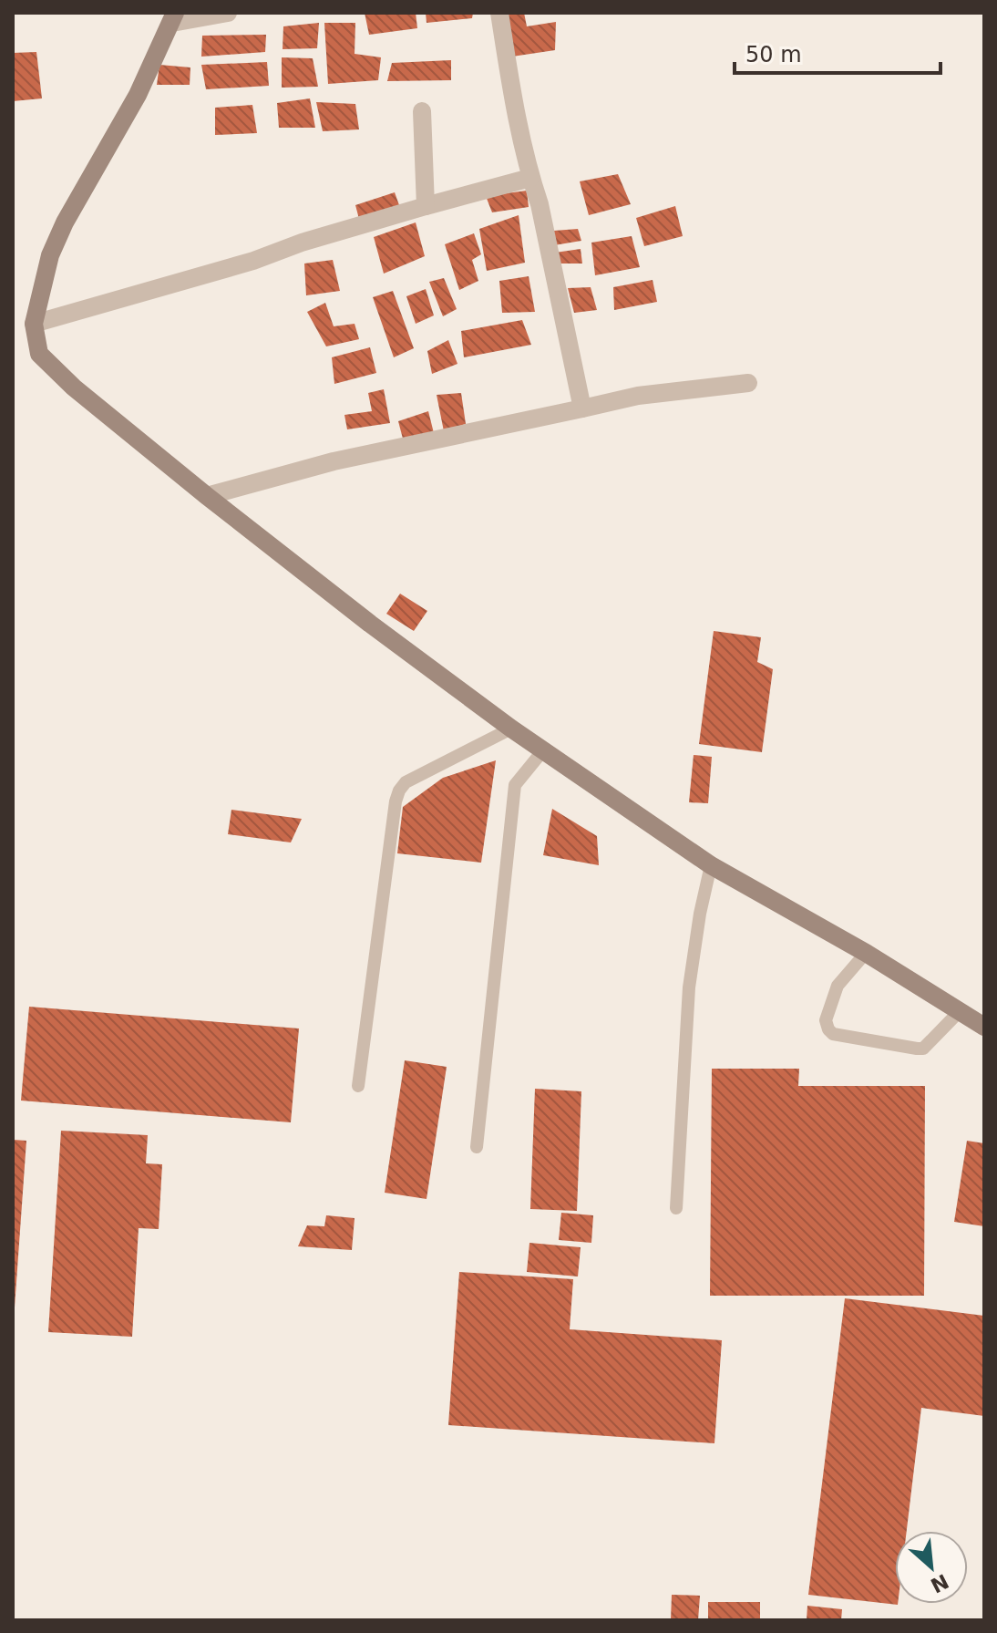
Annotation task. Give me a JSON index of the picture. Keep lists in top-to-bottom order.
{
  "scale_bar": "50 m",
  "north": "bottom right"
}
